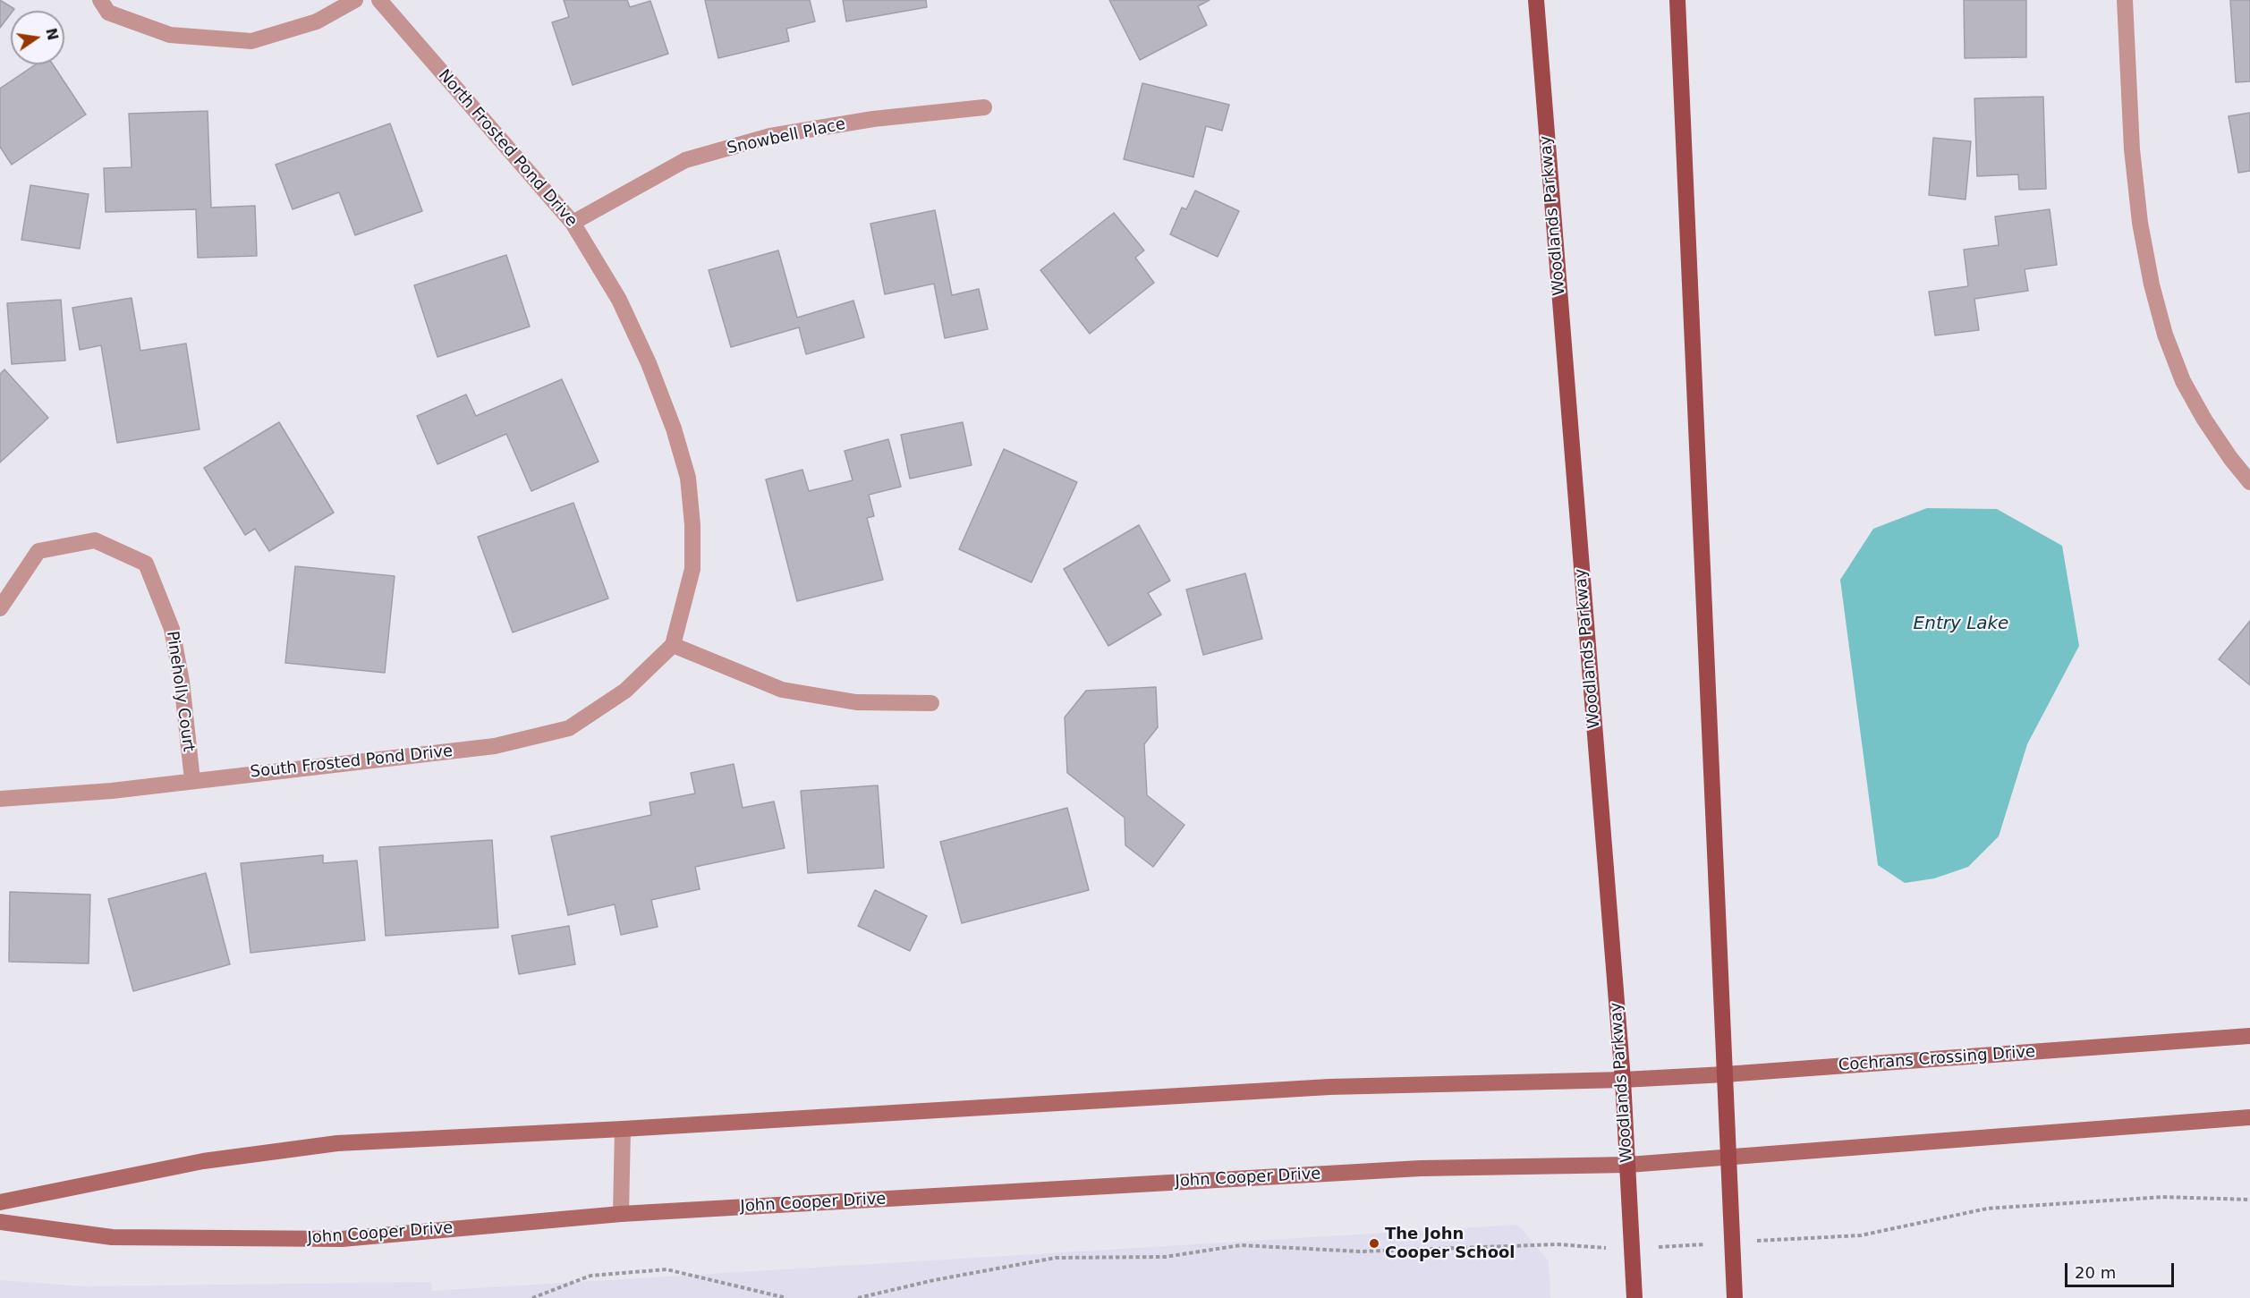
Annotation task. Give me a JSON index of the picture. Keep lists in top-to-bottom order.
{
  "streets": {
    "main road": ["Woodlands Parkway"],
    "street": [
      "Snowbell Place",
      "North Frosted Pond Drive",
      "Pineholly Court",
      "South Frosted Pond Drive",
      "Cochrans Crossing Drive",
      "John Cooper Drive"
    ]
  },
  "crossings": [
    ["Snowbell Place", "North Frosted Pond Drive"],
    ["North Frosted Pond Drive", "South Frosted Pond Drive"],
    ["Woodlands Parkway", "Cochrans Crossing Drive"],
    ["Woodlands Parkway", "John Cooper Drive"],
    ["Pineholly Court", "South Frosted Pond Drive"]
  ],
  "water": ["Entry Lake"],
  "places": ["The John Cooper School"],
  "scale_bar": "20 m",
  "north": "right"
}
